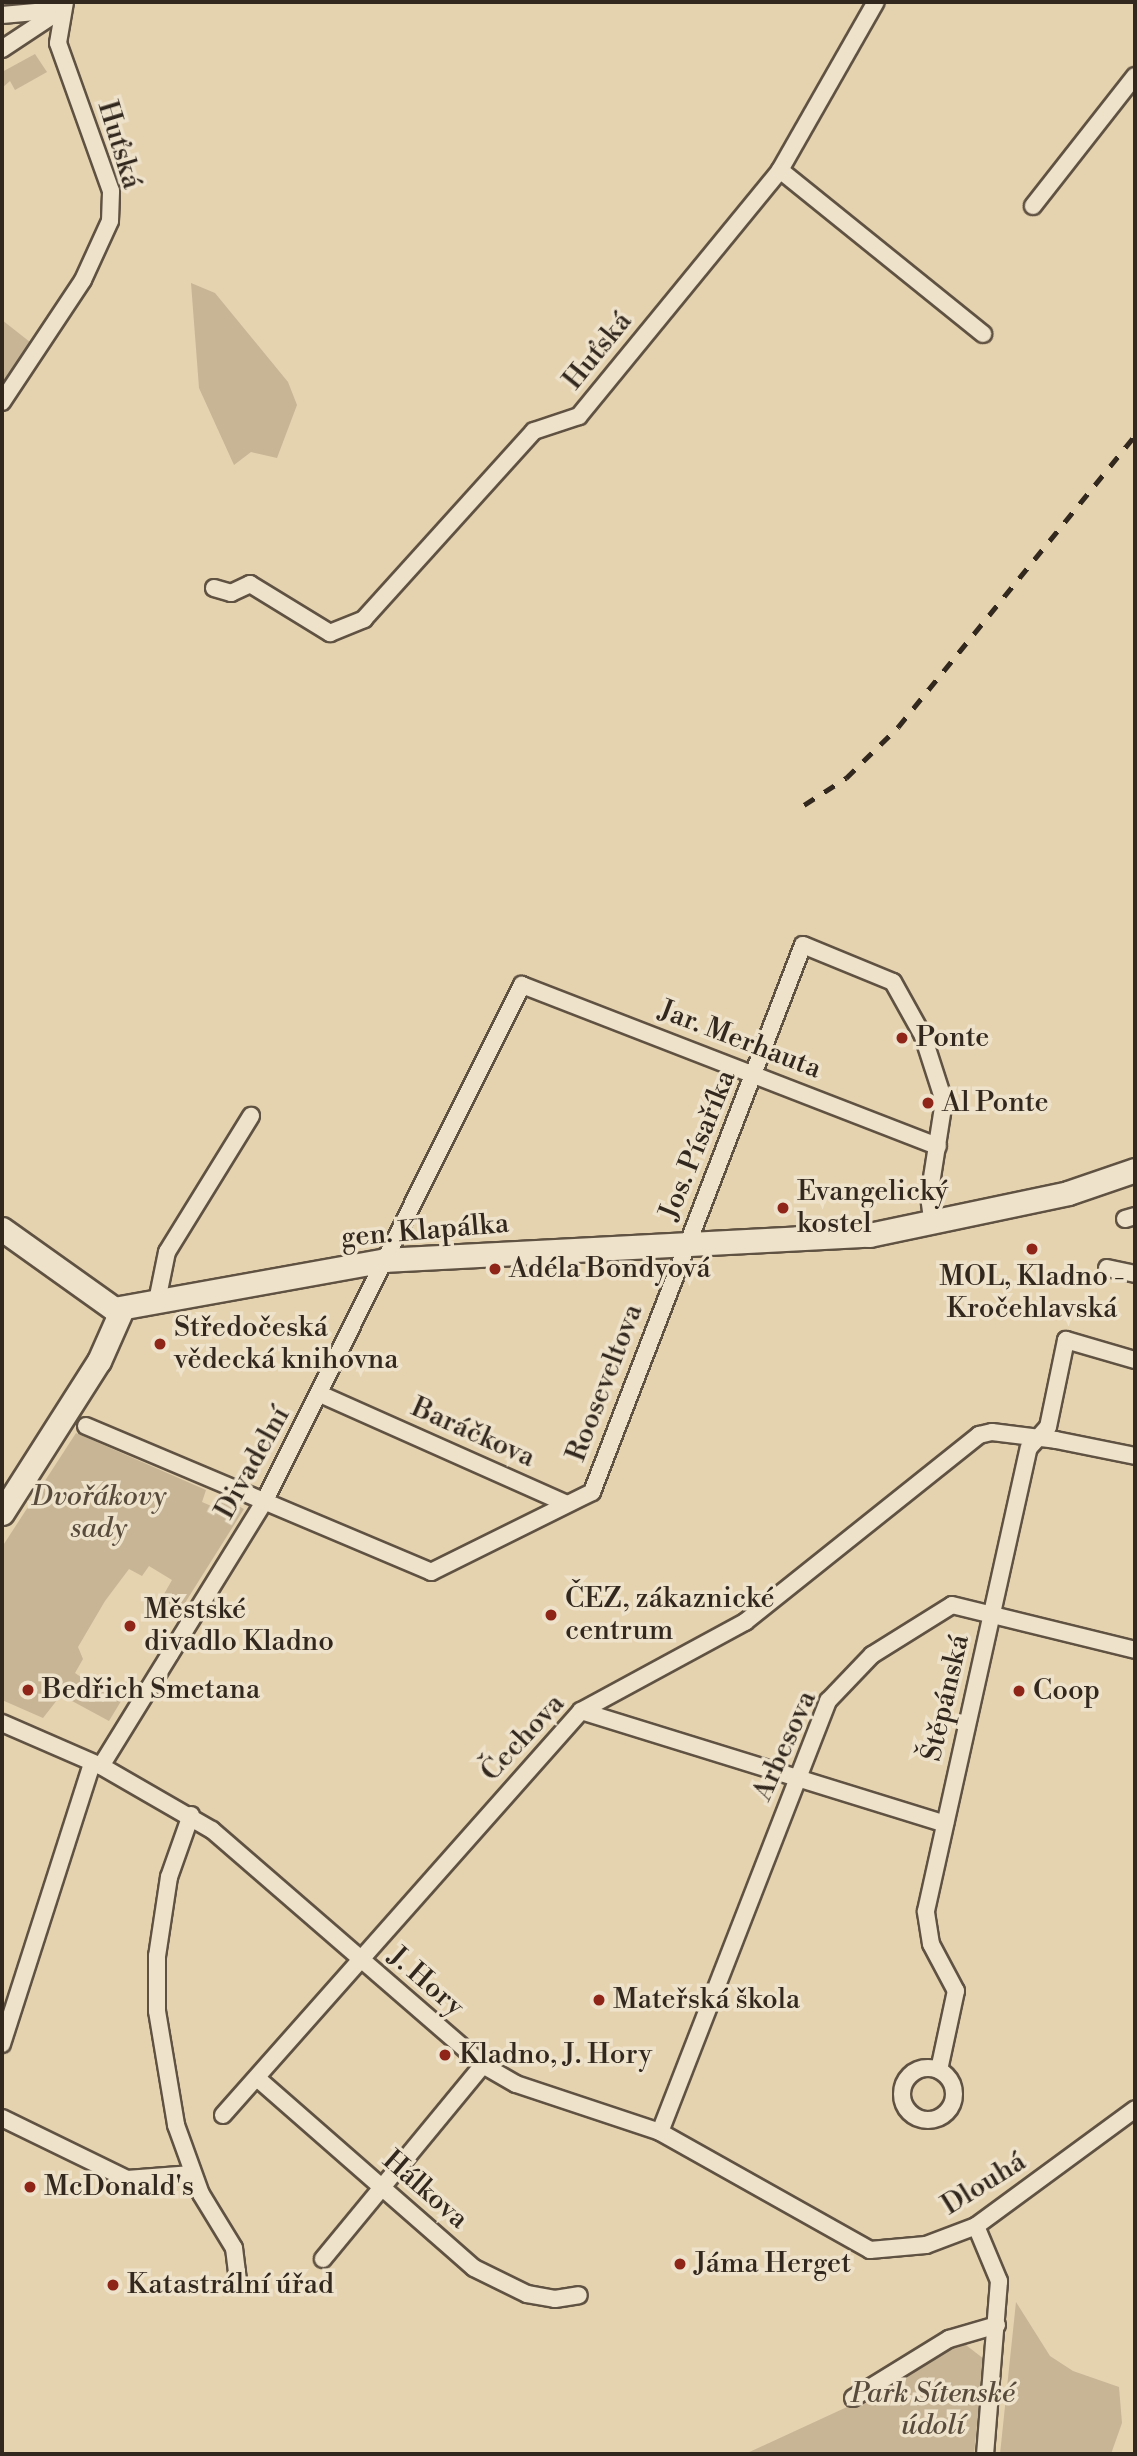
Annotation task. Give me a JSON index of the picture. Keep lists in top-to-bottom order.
{
  "streets": {
    "main road": ["gen. Klapálka"],
    "street": [
      "Huťská",
      "Jar. Merhauta",
      "Jos. Písaříka",
      "Rooseveltova",
      "Baráčkova",
      "Divadelní",
      "Štěpánská",
      "Čechova",
      "Arbesova",
      "J. Hory",
      "Dlouhá",
      "Hálkova"
    ]
  },
  "crossings": [
    ["Jar. Merhauta", "Jos. Písaříka"],
    ["Jar. Merhauta", "Divadelní"],
    ["Jos. Písaříka", "gen. Klapálka"],
    ["Jos. Písaříka", "Rooseveltova"],
    ["gen. Klapálka", "Rooseveltova"],
    ["gen. Klapálka", "Divadelní"],
    ["Rooseveltova", "Baráčkova"],
    ["Rooseveltova", "Divadelní"],
    ["Baráčkova", "Divadelní"],
    ["Divadelní", "J. Hory"],
    ["Štěpánská", "Čechova"],
    ["Štěpánská", "Arbesova"],
    ["Čechova", "J. Hory"],
    ["Čechova", "Hálkova"],
    ["Arbesova", "J. Hory"],
    ["Arbesova", "Dlouhá"],
    ["J. Hory", "Dlouhá"]
  ],
  "parks": ["Dvořákovy sady", "Park Sítenské údolí"],
  "places": [
    "Ponte",
    "Al Ponte",
    "Evangelický kostel",
    "MOL, Kladno - Kročehlavská",
    "Adéla Bondyová",
    "Středočeská vědecká knihovna",
    "ČEZ, zákaznické centrum",
    "Městské divadlo Kladno",
    "Bedřich Smetana",
    "Coop",
    "Mateřská škola",
    "Kladno, J. Hory",
    "McDonald's",
    "Jáma Herget",
    "Katastrální úřad"
  ]
}
